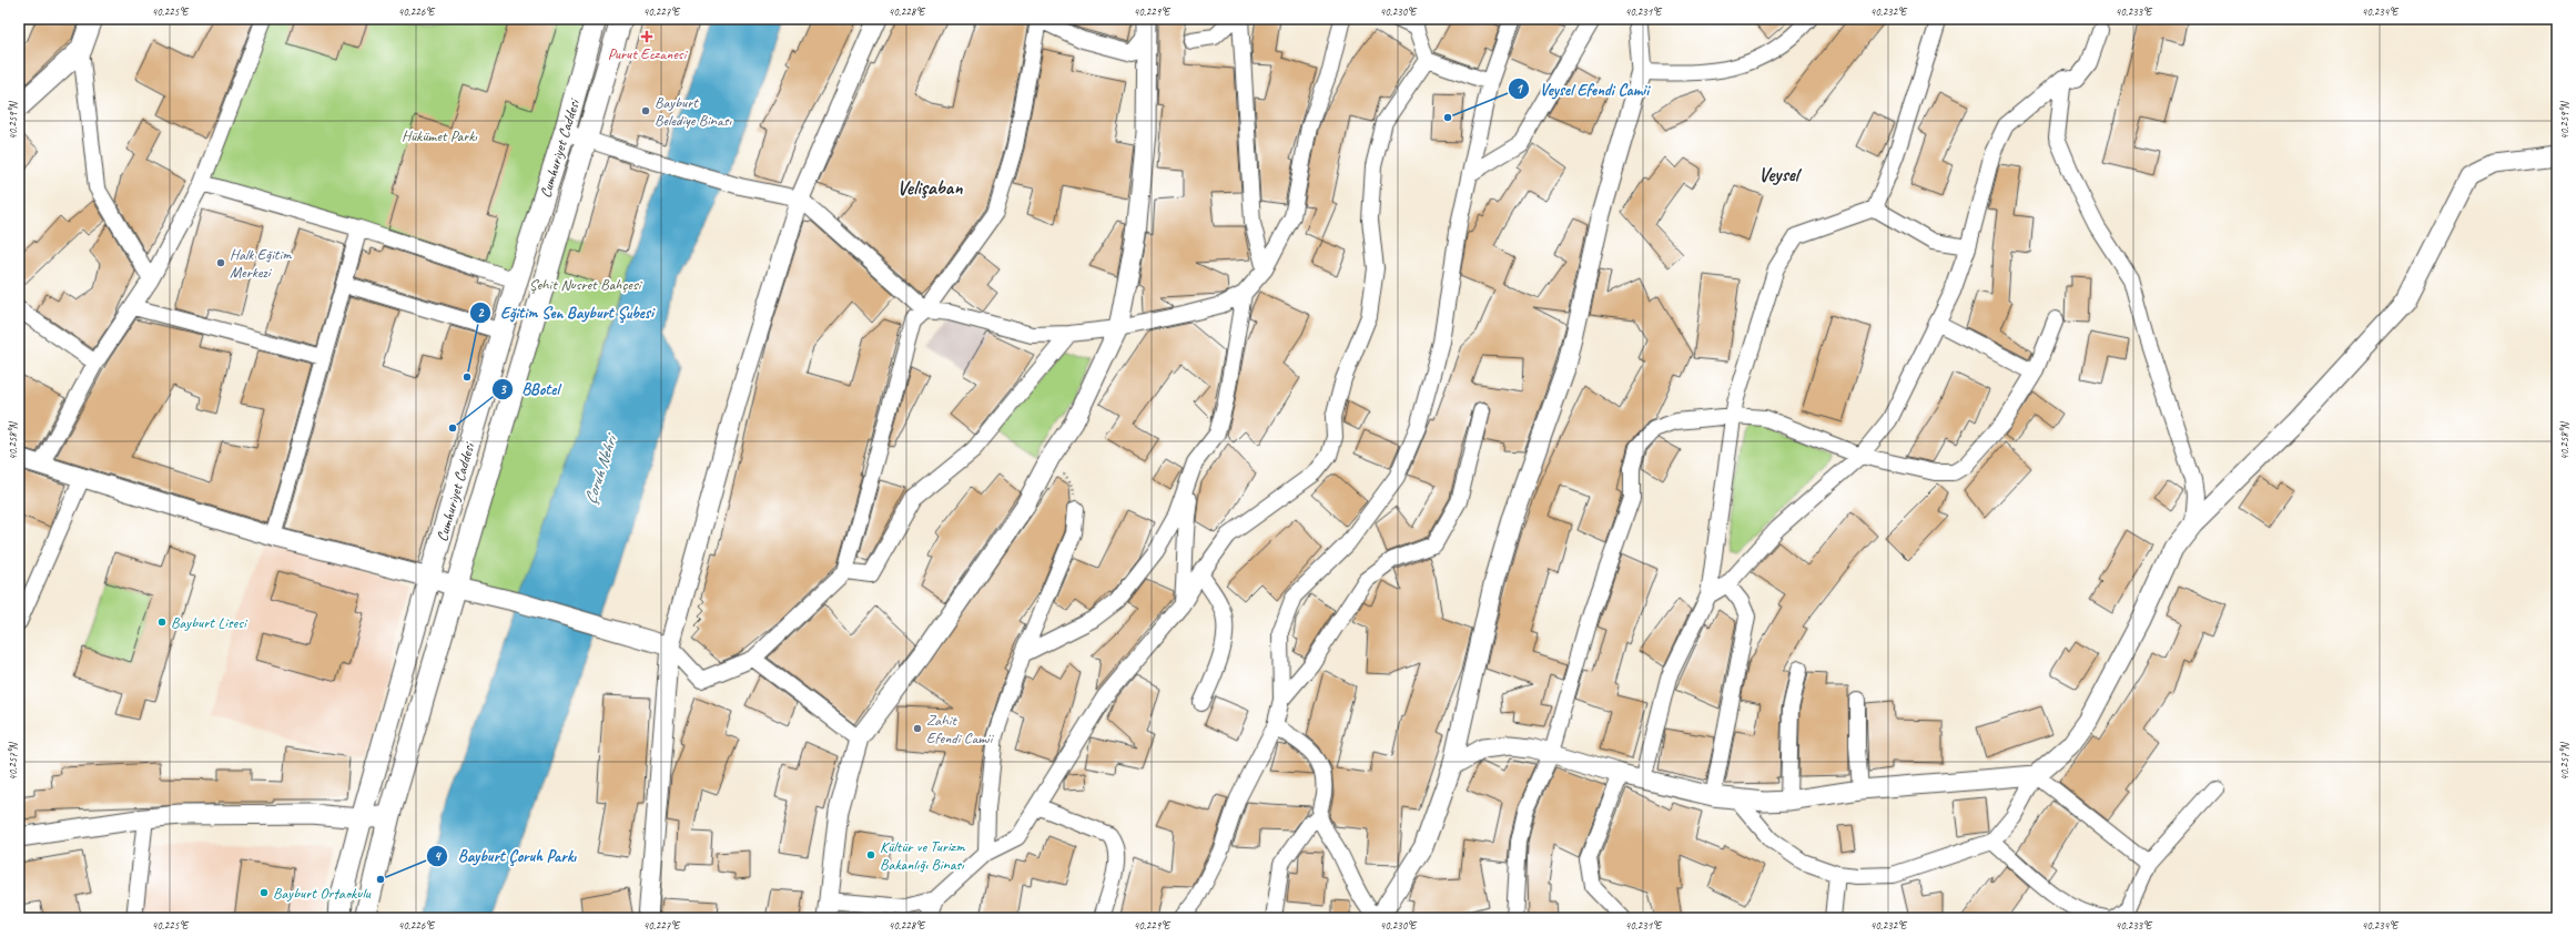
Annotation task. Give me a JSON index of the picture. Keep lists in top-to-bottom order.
{
  "streets": {
    "main road": ["Cumhuriyet Caddesi"]
  },
  "districts": ["Veysel", "Velişaban"],
  "water": ["Çoruh Nehri"],
  "parks": ["Hükümet Parkı", "Şehit Nusret Bahçesi"],
  "places": {
    "health": ["Purut Eczanesi"],
    "other": [
      "Bayburt Belediye Binası",
      "Veysel Efendi Camii",
      "Halk Eğitim Merkezi",
      "Eğitim Sen Bayburt Şubesi",
      "BBotel",
      "Bayburt Lisesi",
      "Zahit Efendi Camii",
      "Kültür ve Turizm Bakanlığı Binası",
      "Bayburt Çoruh Parkı",
      "Bayburt Ortaokulu"
    ]
  },
  "coordinates": [
    "40.225°E",
    "40.226°E",
    "40.227°E",
    "40.228°E",
    "40.229°E",
    "40.230°E",
    "40.231°E",
    "40.232°E",
    "40.233°E",
    "40.234°E",
    "40.259°N",
    "40.258°N",
    "40.257°N"
  ]
}
